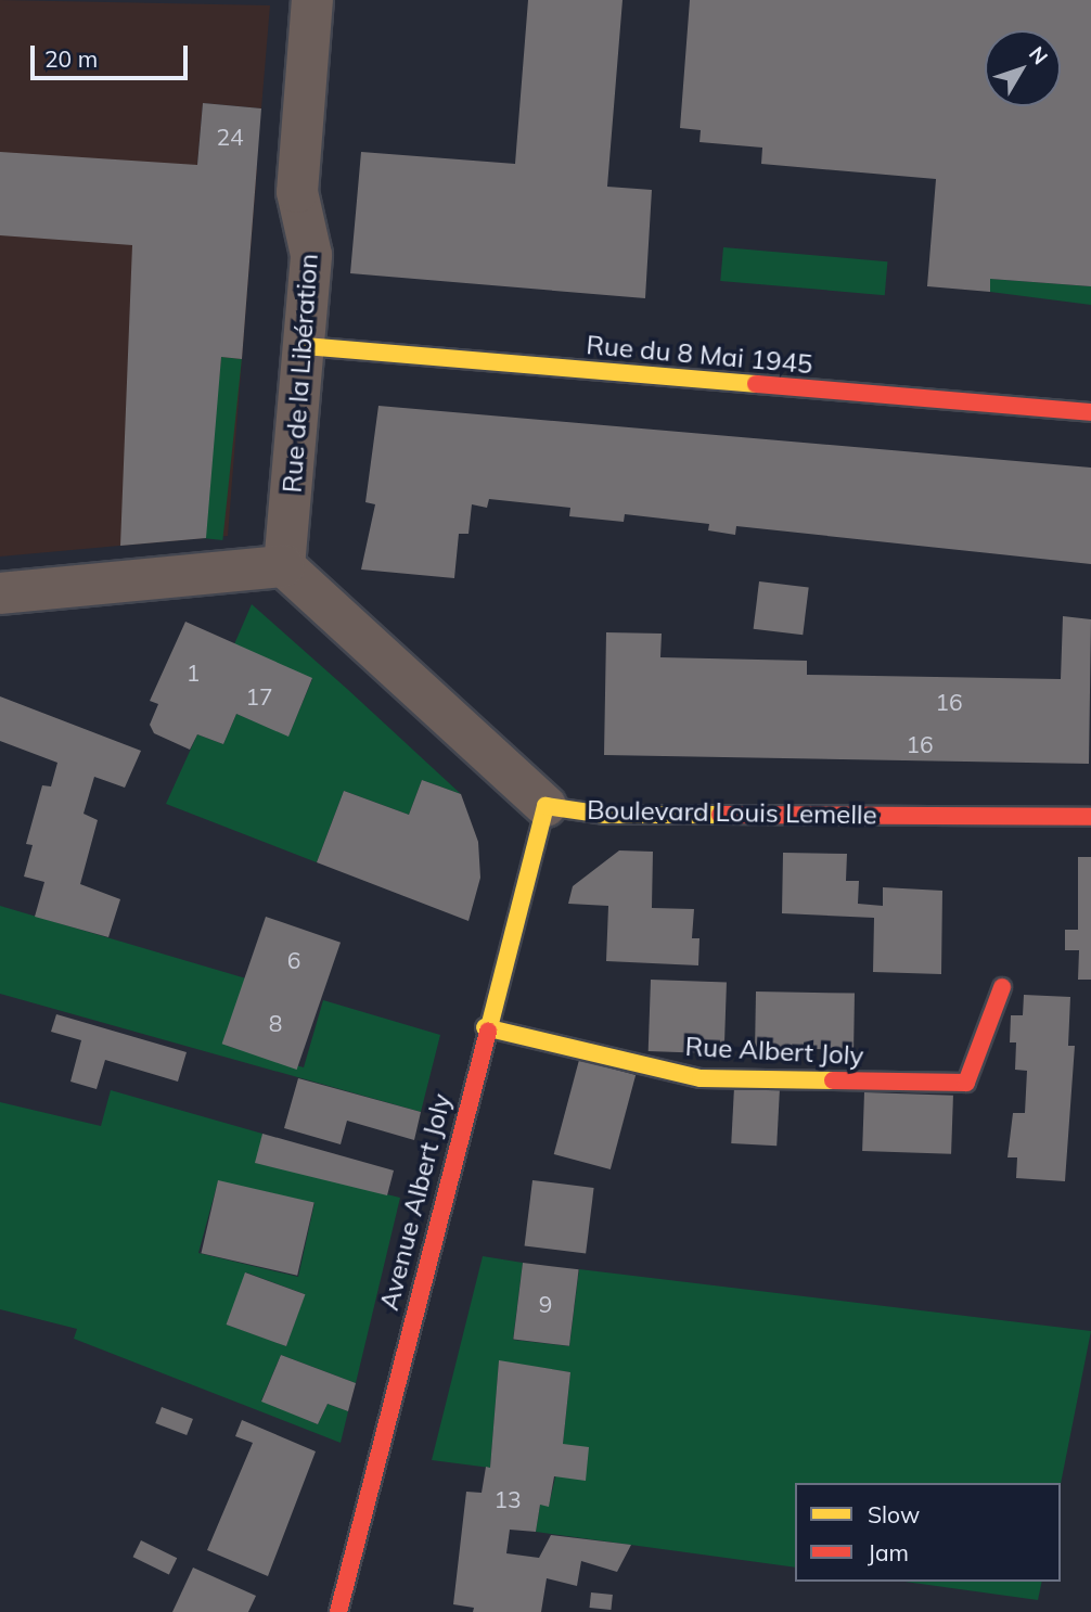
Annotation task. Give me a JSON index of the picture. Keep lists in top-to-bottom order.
{
  "streets": {
    "street": [
      "Rue du 8 Mai 1945",
      "Rue de la Libération",
      "Boulevard Louis Lemelle",
      "Rue Albert Joly",
      "Avenue Albert Joly"
    ]
  },
  "crossings": [
    ["Rue du 8 Mai 1945", "Rue de la Libération"],
    ["Boulevard Louis Lemelle", "Avenue Albert Joly"],
    ["Rue Albert Joly", "Avenue Albert Joly"]
  ],
  "house_numbers": [
    "24",
    "1",
    "17",
    "16",
    "16",
    "6",
    "8",
    "9",
    "13"
  ],
  "legend": ["Slow", "Jam"],
  "scale_bar": "20 m",
  "north": "top right"
}
